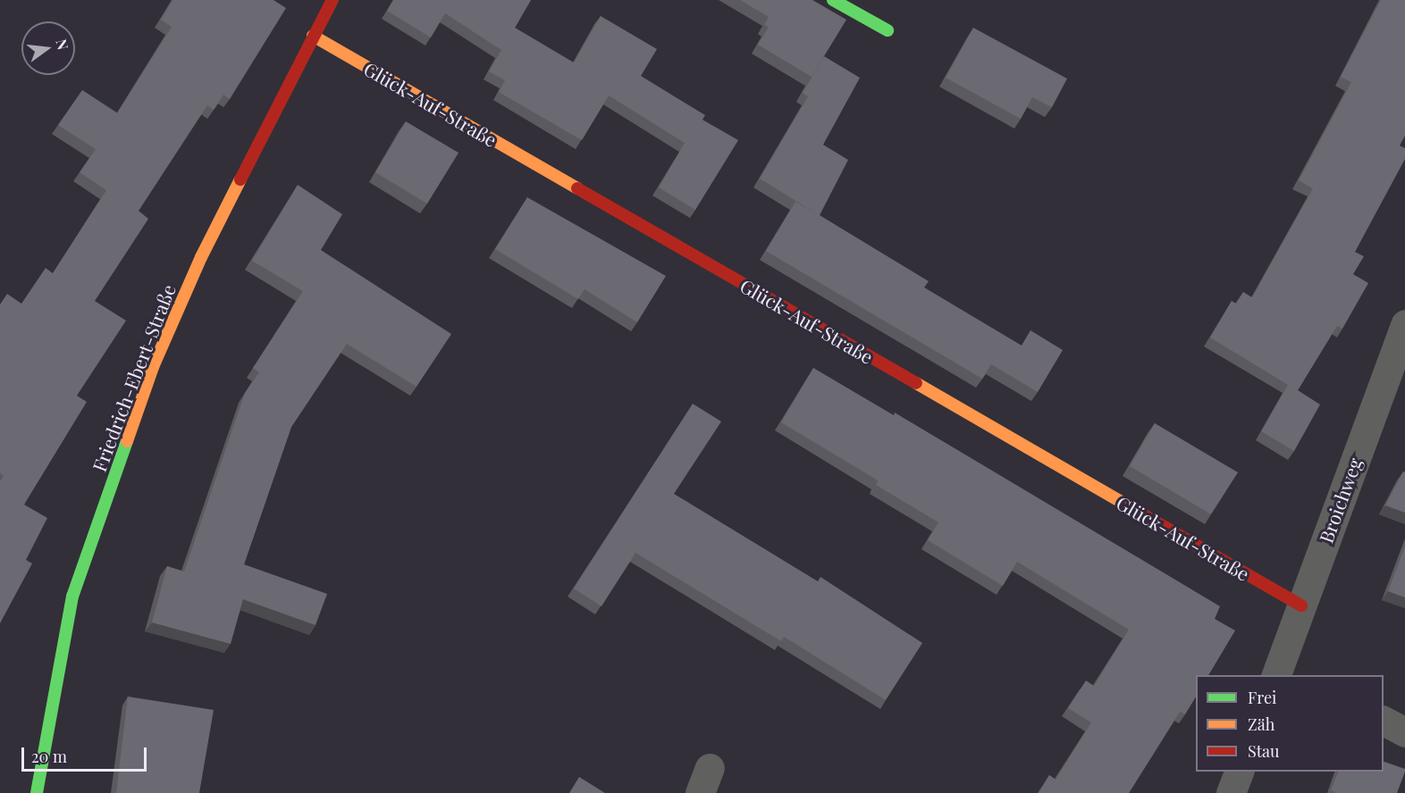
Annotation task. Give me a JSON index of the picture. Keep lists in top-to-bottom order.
{
  "streets": {
    "street": ["Glück-Auf-Straße", "Friedrich-Ebert-Straße", "Broichweg"]
  },
  "crossings": [
    ["Glück-Auf-Straße", "Friedrich-Ebert-Straße"],
    ["Glück-Auf-Straße", "Broichweg"]
  ],
  "legend": ["Frei", "Zäh", "Stau"],
  "scale_bar": "20 m",
  "north": "right"
}
